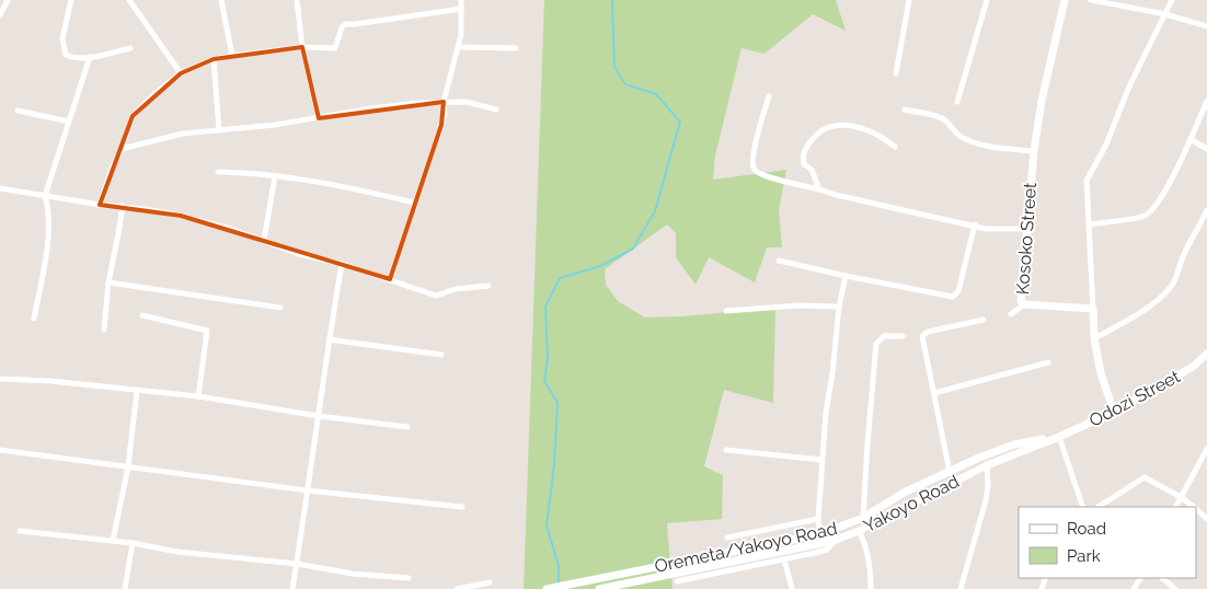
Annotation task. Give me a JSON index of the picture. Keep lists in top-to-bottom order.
{
  "streets": {
    "main road": [
      "Kosoko Street",
      "Odozi Street",
      "Yakoyo Road",
      "Oremeta/Yakoyo Road"
    ]
  },
  "crossings": [
    ["Odozi Street", "Yakoyo Road"],
    ["Odozi Street", "Oremeta/Yakoyo Road"],
    ["Yakoyo Road", "Oremeta/Yakoyo Road"]
  ],
  "legend": ["Road", "Park"]
}
